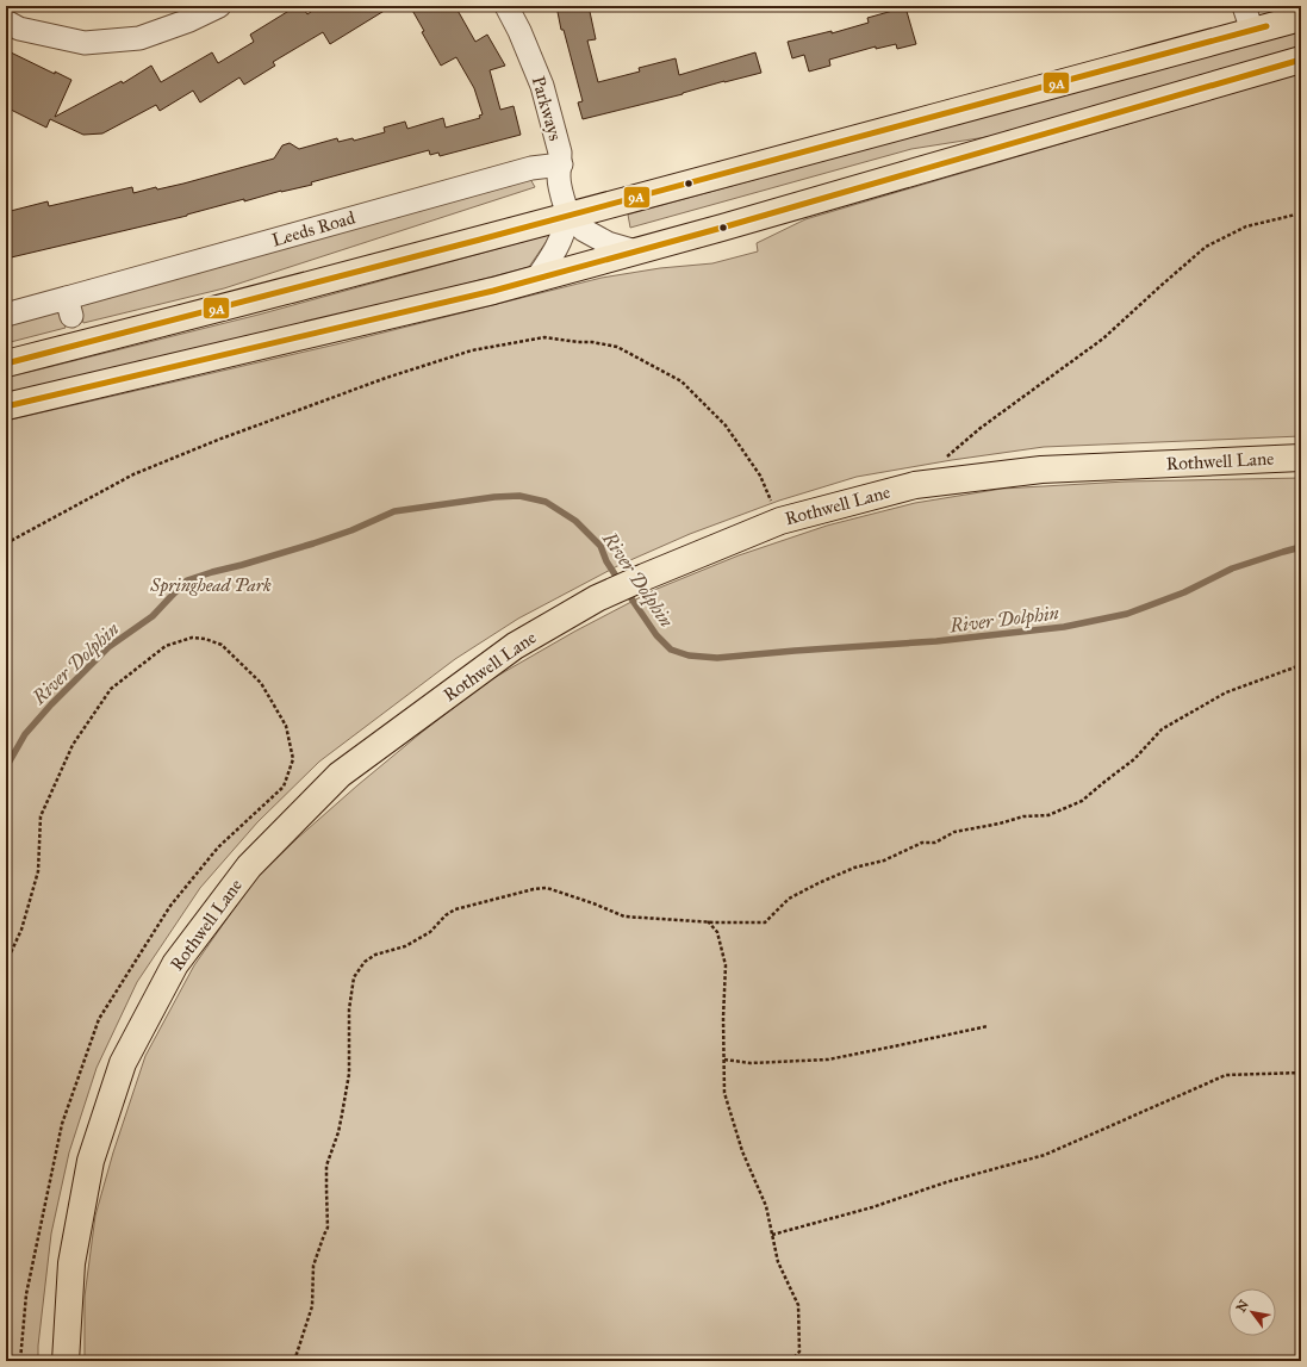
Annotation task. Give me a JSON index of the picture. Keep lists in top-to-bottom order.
{
  "streets": {
    "main road": ["Rothwell Lane"],
    "street": ["Parkways", "Leeds Road"]
  },
  "crossings": [
    ["Parkways", "Leeds Road"]
  ],
  "water": ["River Dolphin"],
  "parks": ["Springhead Park"],
  "lines": ["transit line 9A"],
  "north": "top left"
}
